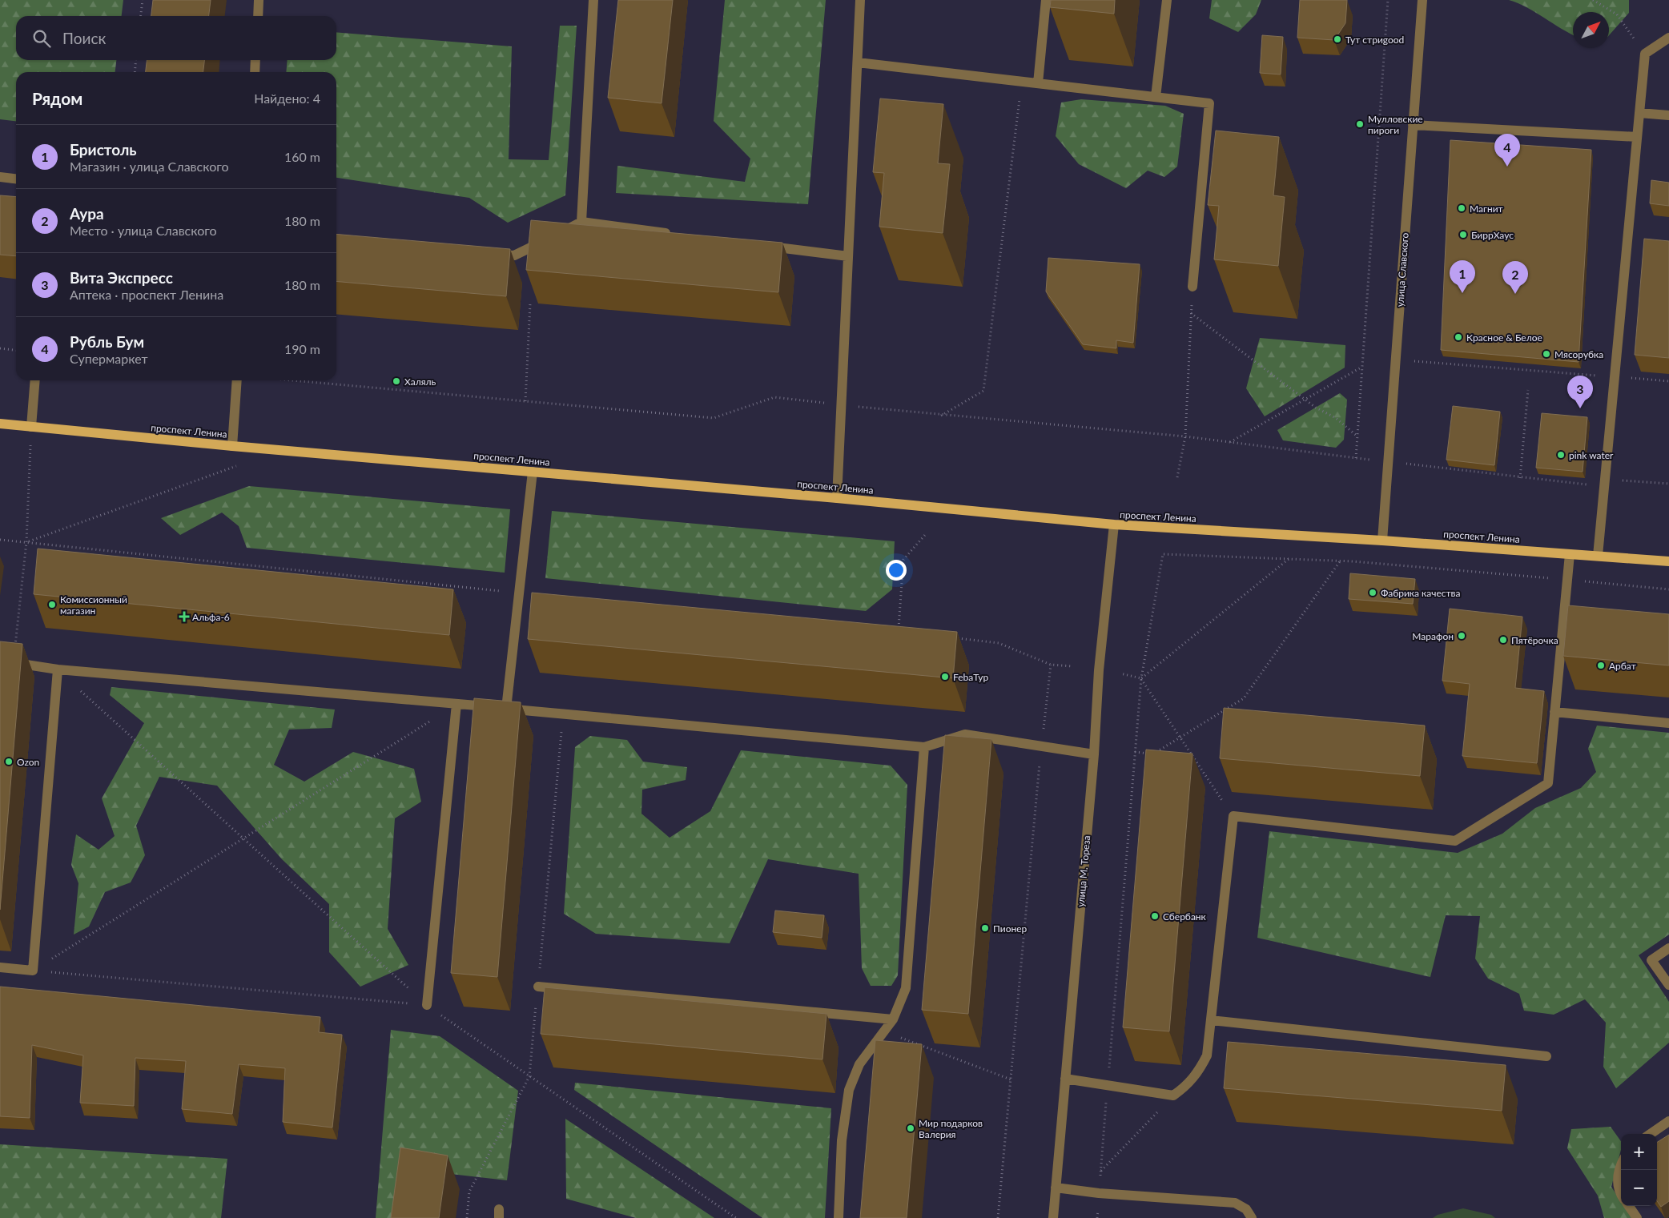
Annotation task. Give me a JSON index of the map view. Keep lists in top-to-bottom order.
{
  "streets": {
    "main road": ["проспект Ленина"],
    "street": ["улица Славского", "улица М. Тореза"]
  },
  "crossings": [
    ["улица Славского", "проспект Ленина"],
    ["проспект Ленина", "улица М. Тореза"]
  ],
  "places": {
    "other": [
      "Тут стриgood",
      "Мулловские пироги",
      "Магнит",
      "БиррХаус",
      "Красное & Белое",
      "Мясорубка",
      "Халяль",
      "pink water",
      "Фабрика качества",
      "Комиссионный магазин",
      "Марафон",
      "Пятёрочка",
      "Арбат",
      "FebaТур",
      "Ozon",
      "Сбербанк",
      "Пионер",
      "Мир подарков Валерия"
    ],
    "health": ["Альфа-6"]
  },
  "north": "top right",
  "page": {
    "search": "Поиск",
    "heading": ["Рядом", "Найдено: 4"],
    "list": [
      {
        "mark": "1",
        "name": "Бристоль",
        "note": "Магазин · улица Славского",
        "value": "160 m"
      },
      {
        "mark": "2",
        "name": "Аура",
        "note": "Место · улица Славского",
        "value": "180 m"
      },
      {
        "mark": "3",
        "name": "Вита Экспресс",
        "note": "Аптека · проспект Ленина",
        "value": "180 m"
      },
      {
        "mark": "4",
        "name": "Рубль Бум",
        "note": "Супермаркет",
        "value": "190 m"
      }
    ],
    "pins": [
      "4",
      "1",
      "2",
      "3"
    ],
    "map_buttons": ["+", "−"]
  }
}
